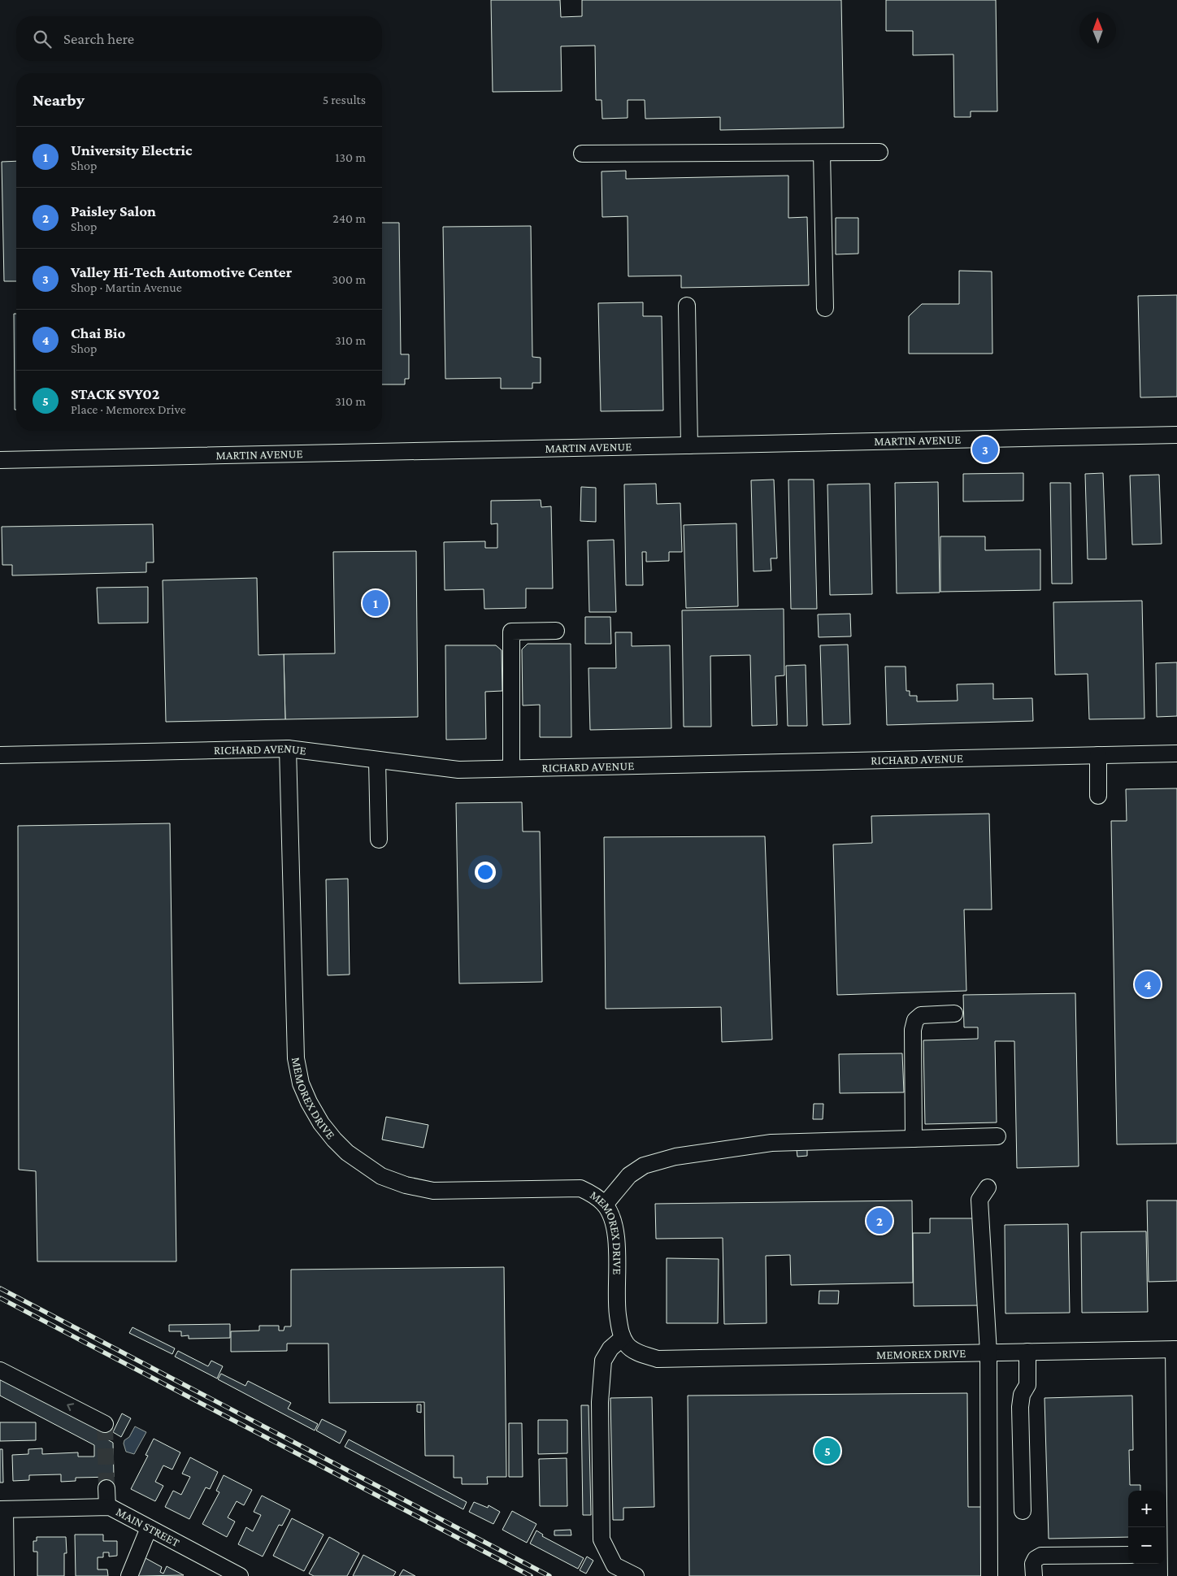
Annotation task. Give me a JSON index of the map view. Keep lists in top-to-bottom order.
{
  "streets": {
    "street": [
      "MARTIN AVENUE",
      "RICHARD AVENUE",
      "MEMOREX DRIVE",
      "MAIN STREET"
    ]
  },
  "crossings": [
    ["RICHARD AVENUE", "MEMOREX DRIVE"]
  ],
  "north": "top",
  "page": {
    "search": "Search here",
    "heading": ["Nearby", "5 results"],
    "list": [
      {
        "mark": "1",
        "name": "University Electric",
        "note": "Shop",
        "value": "130 m"
      },
      {
        "mark": "2",
        "name": "Paisley Salon",
        "note": "Shop",
        "value": "240 m"
      },
      {
        "mark": "3",
        "name": "Valley Hi-Tech Automotive Center",
        "note": "Shop · Martin Avenue",
        "value": "300 m"
      },
      {
        "mark": "4",
        "name": "Chai Bio",
        "note": "Shop",
        "value": "310 m"
      },
      {
        "mark": "5",
        "name": "STACK SVY02",
        "note": "Place · Memorex Drive",
        "value": "310 m"
      }
    ],
    "pins": [
      "3",
      "1",
      "4",
      "2",
      "5"
    ],
    "map_buttons": ["+", "−"]
  }
}
